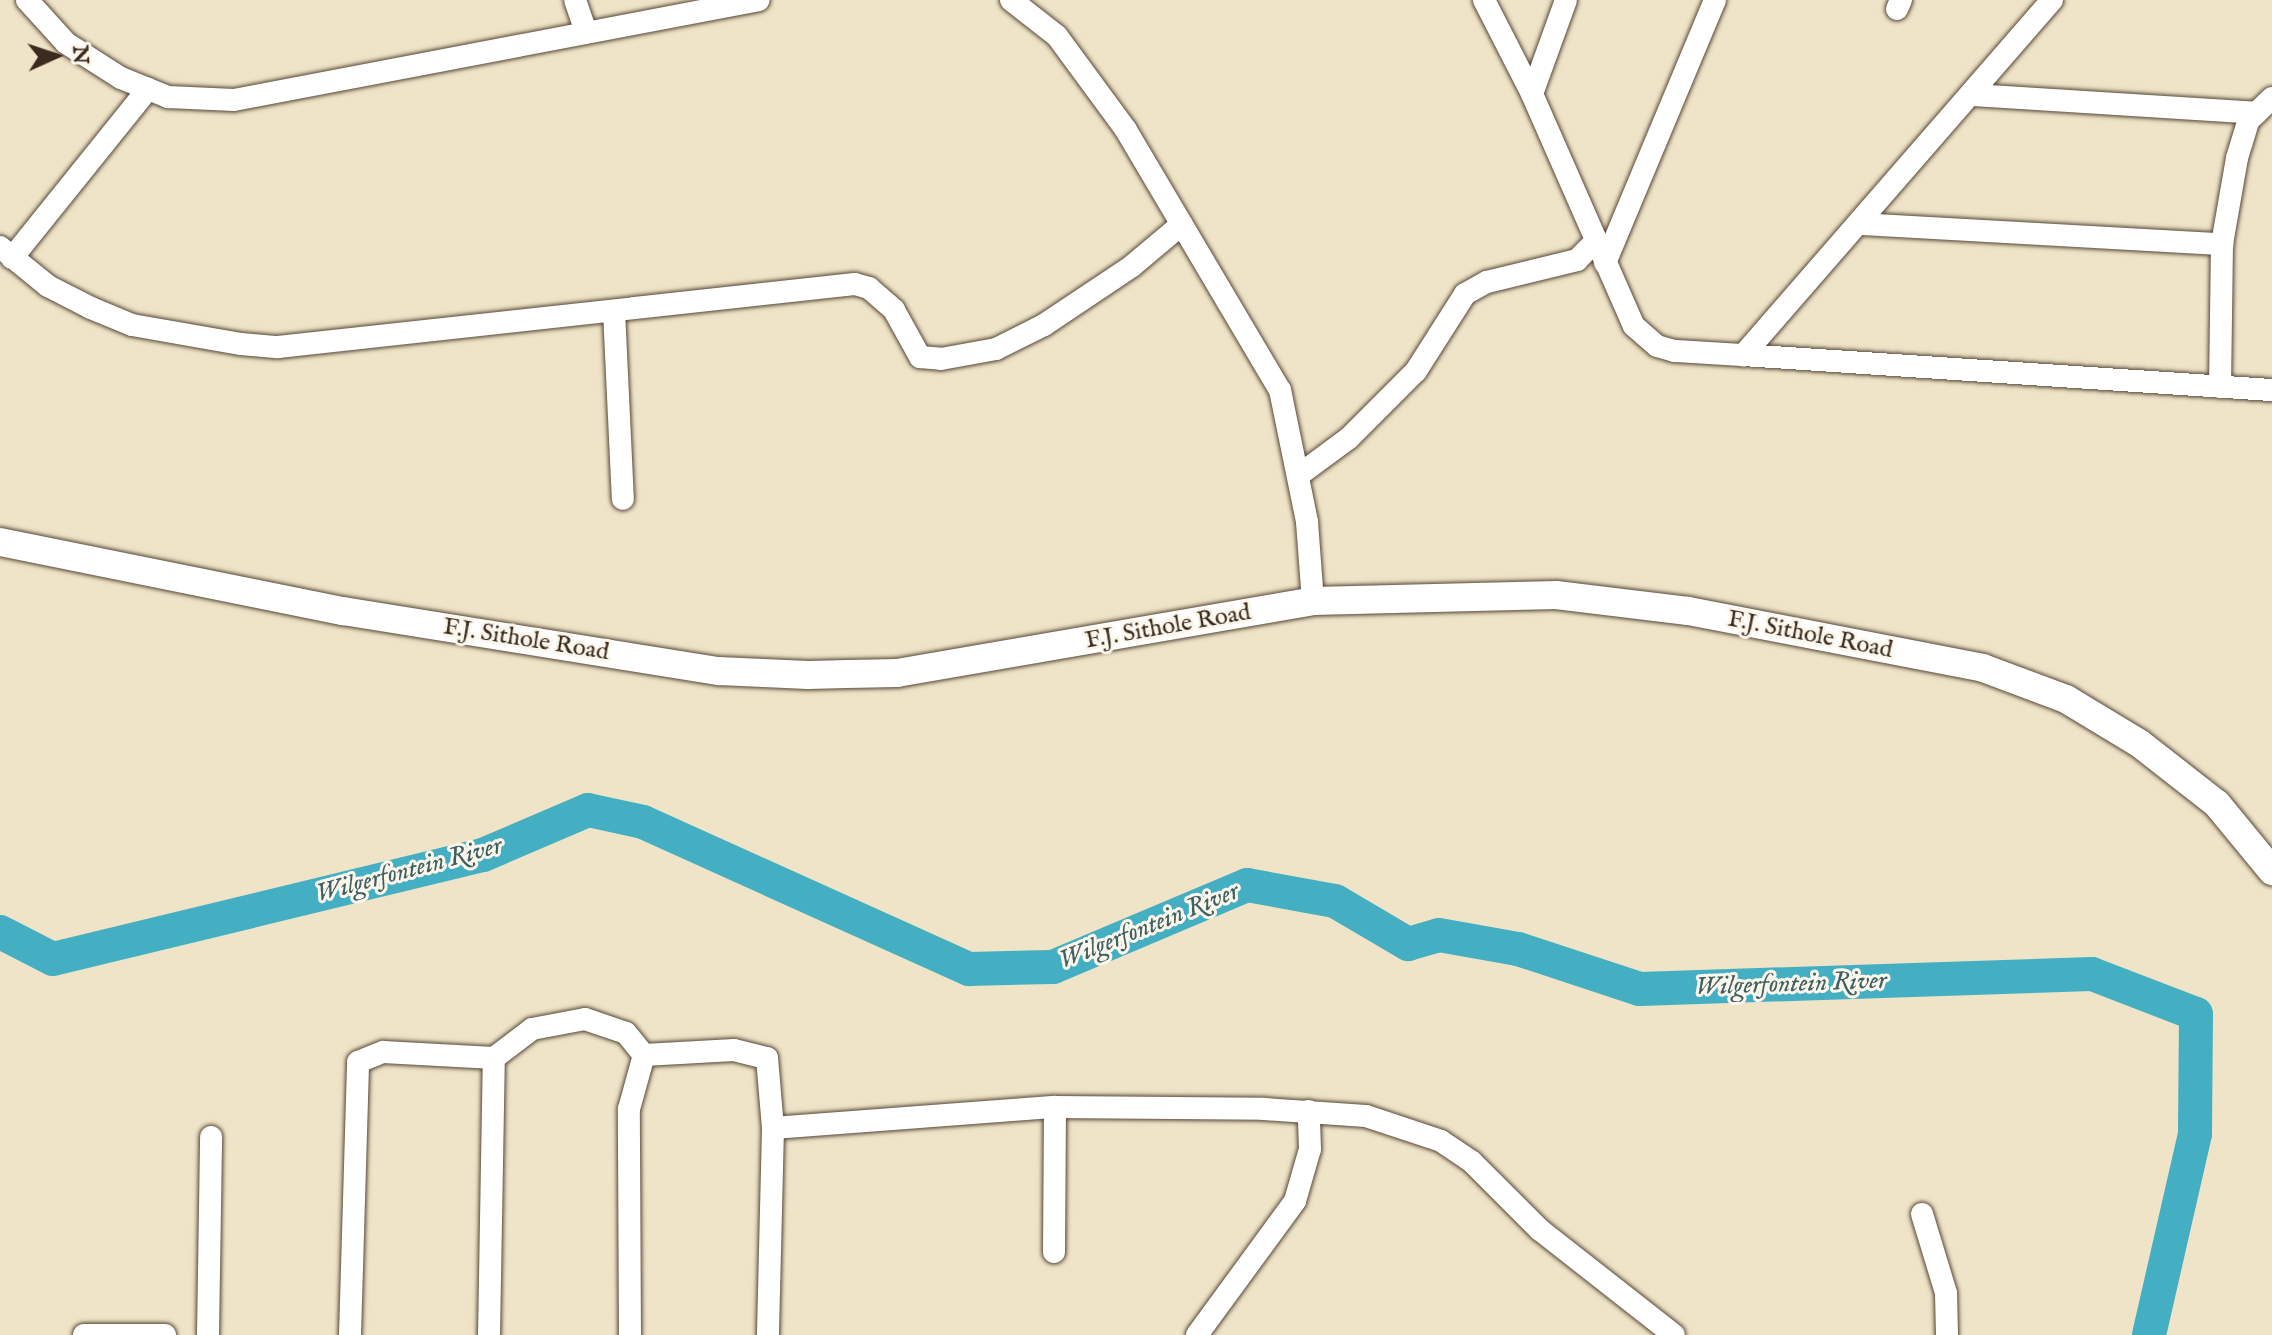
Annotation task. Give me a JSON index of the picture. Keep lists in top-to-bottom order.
{
  "streets": {
    "street": ["F.J. Sithole Road"]
  },
  "water": ["Wilgerfontein River"],
  "north": "right"
}
